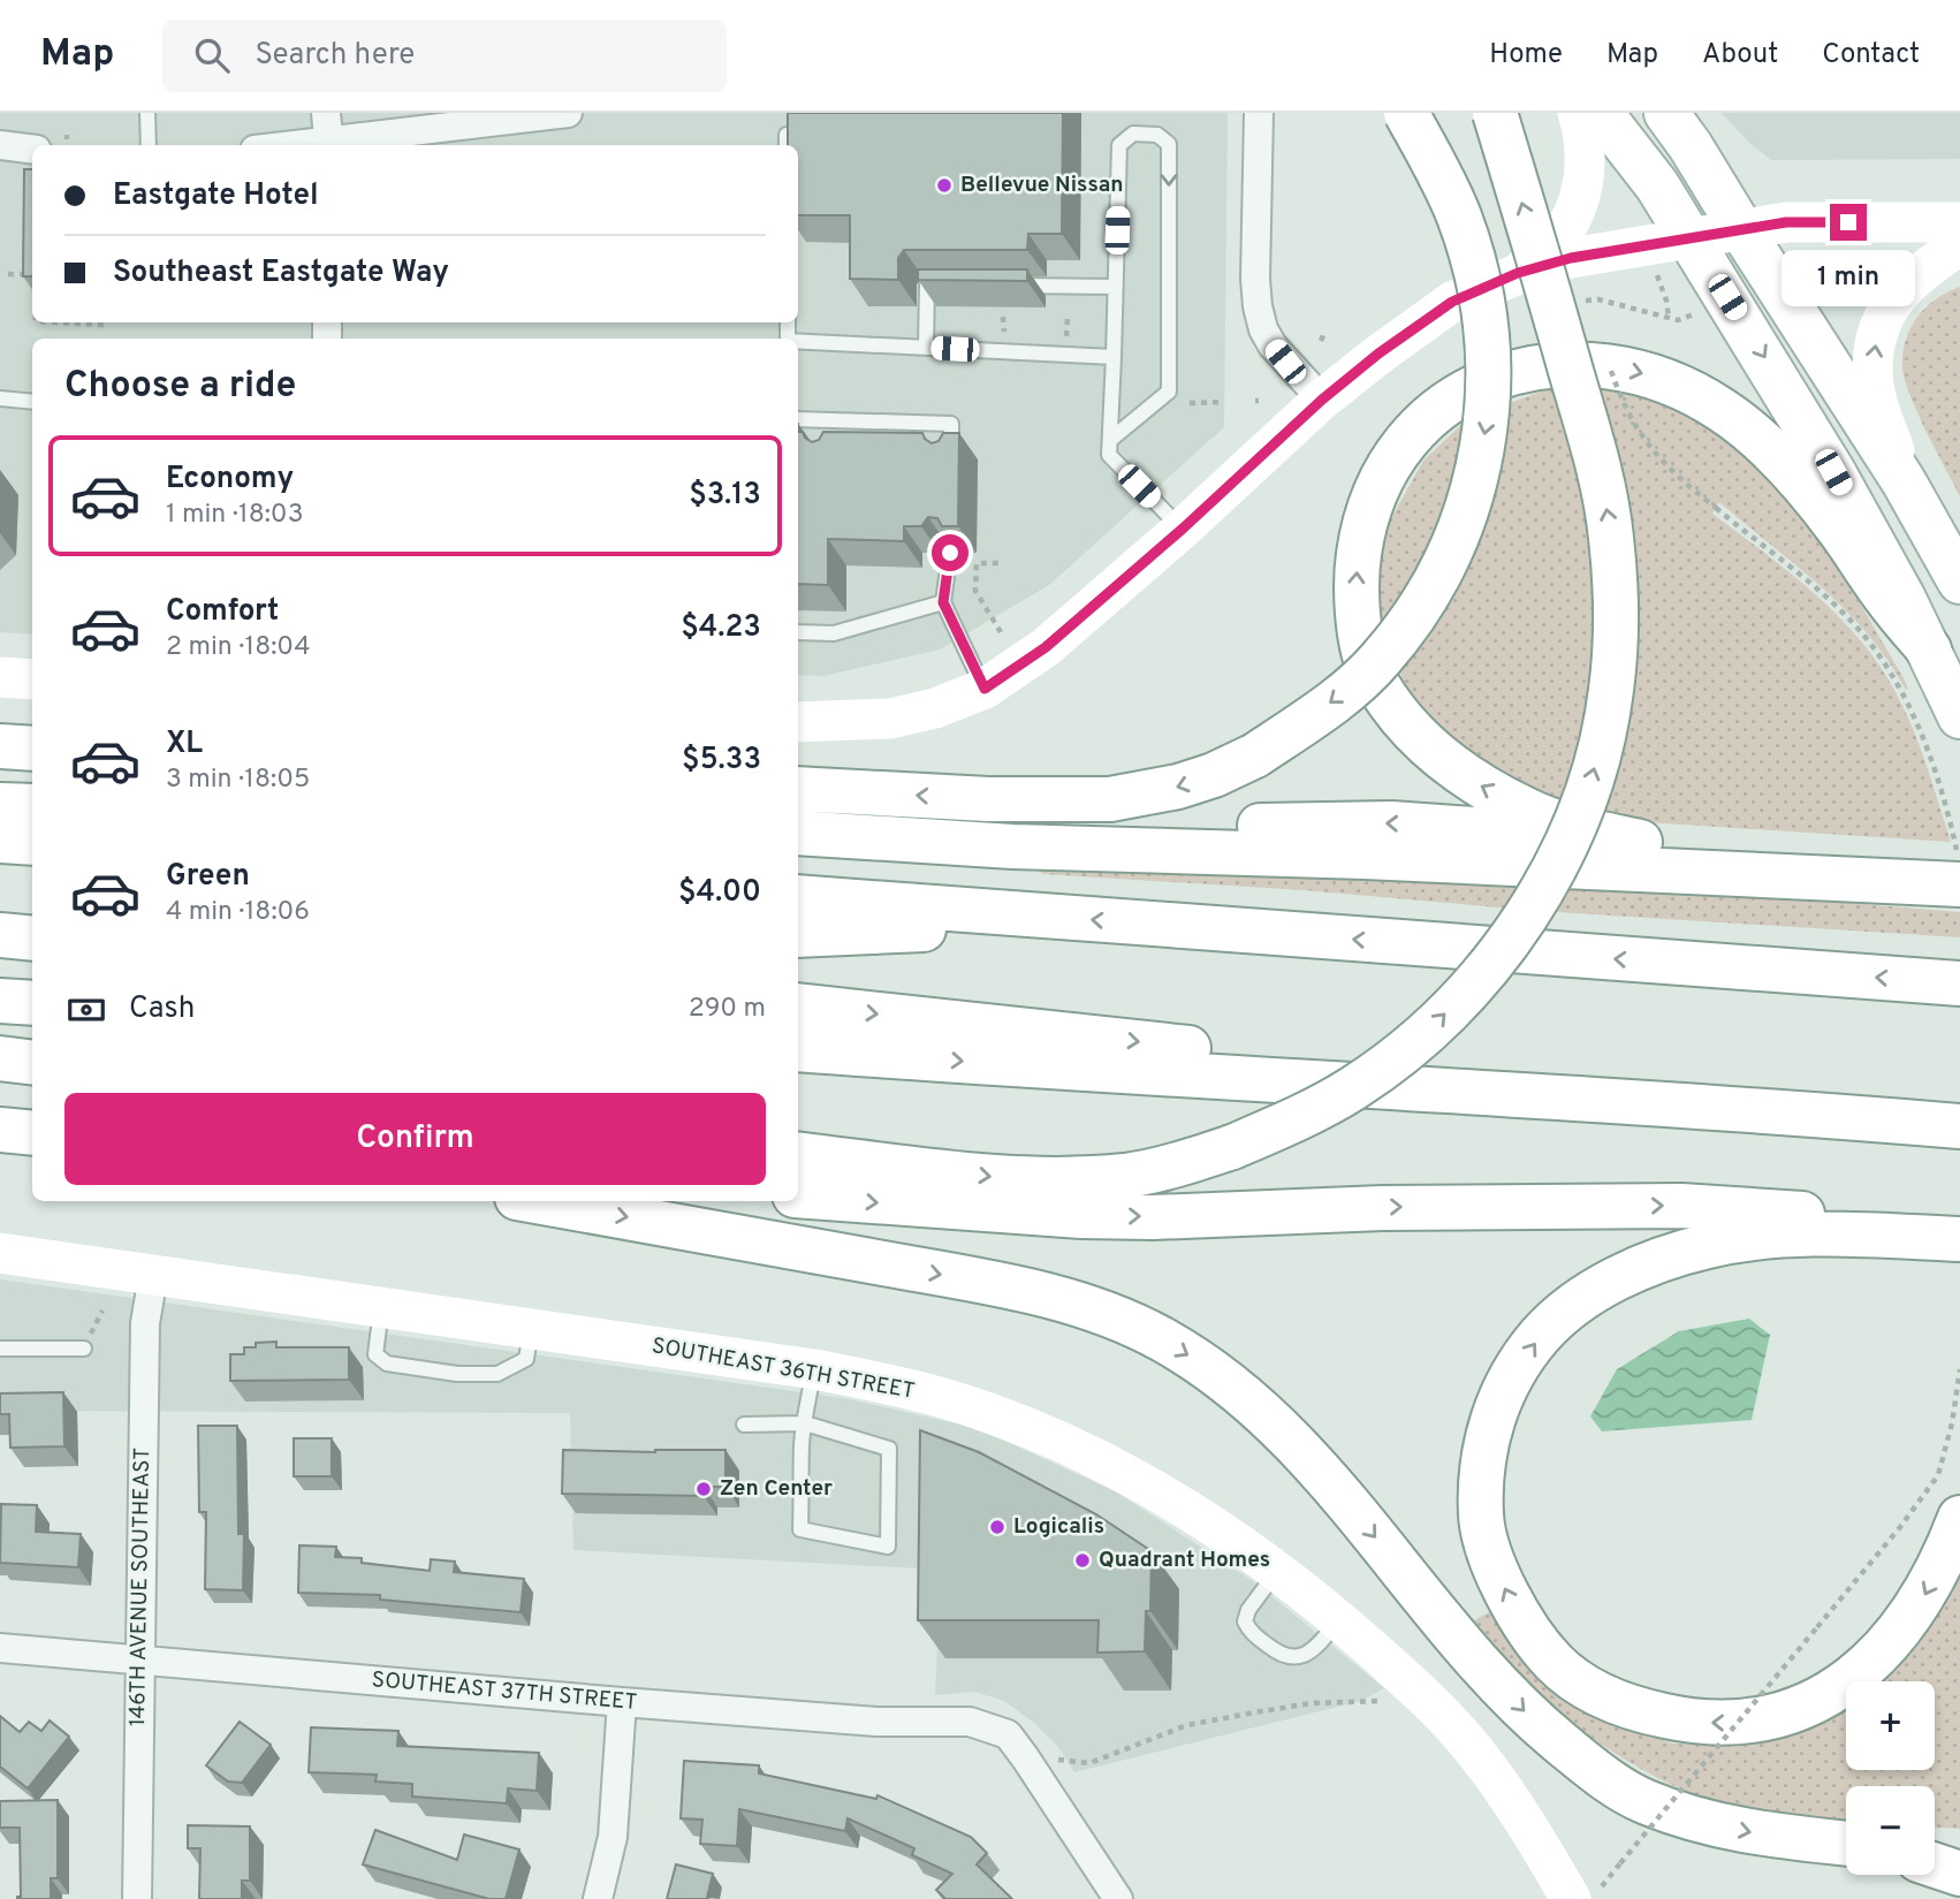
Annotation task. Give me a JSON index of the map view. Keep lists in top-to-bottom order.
{
  "streets": {
    "main road": ["SOUTHEAST 36TH STREET"],
    "street": ["146TH AVENUE SOUTHEAST", "SOUTHEAST 37TH STREET"]
  },
  "crossings": [
    ["SOUTHEAST 36TH STREET", "146TH AVENUE SOUTHEAST"],
    ["146TH AVENUE SOUTHEAST", "SOUTHEAST 37TH STREET"]
  ],
  "places": [
    "Bellevue Nissan",
    "Zen Center",
    "Logicalis",
    "Quadrant Homes"
  ],
  "page": {
    "header": "Map",
    "search": "Search here",
    "nav": [
      "Home",
      "Map",
      "About",
      "Contact"
    ],
    "banner": ["Eastgate Hotel", "Southeast Eastgate Way"],
    "bubble": "1 min",
    "heading": "Choose a ride",
    "list": [
      {
        "name": "Economy",
        "note": "1 min · 18:03",
        "value": "$3.13"
      },
      {
        "name": "Comfort",
        "note": "2 min · 18:04",
        "value": "$4.23"
      },
      {
        "name": "XL",
        "note": "3 min · 18:05",
        "value": "$5.33"
      },
      {
        "name": "Green",
        "note": "4 min · 18:06",
        "value": "$4.00"
      }
    ],
    "pay": ["Cash", "290 m"],
    "buttons": "Confirm",
    "map_buttons": ["+", "−"]
  }
}
